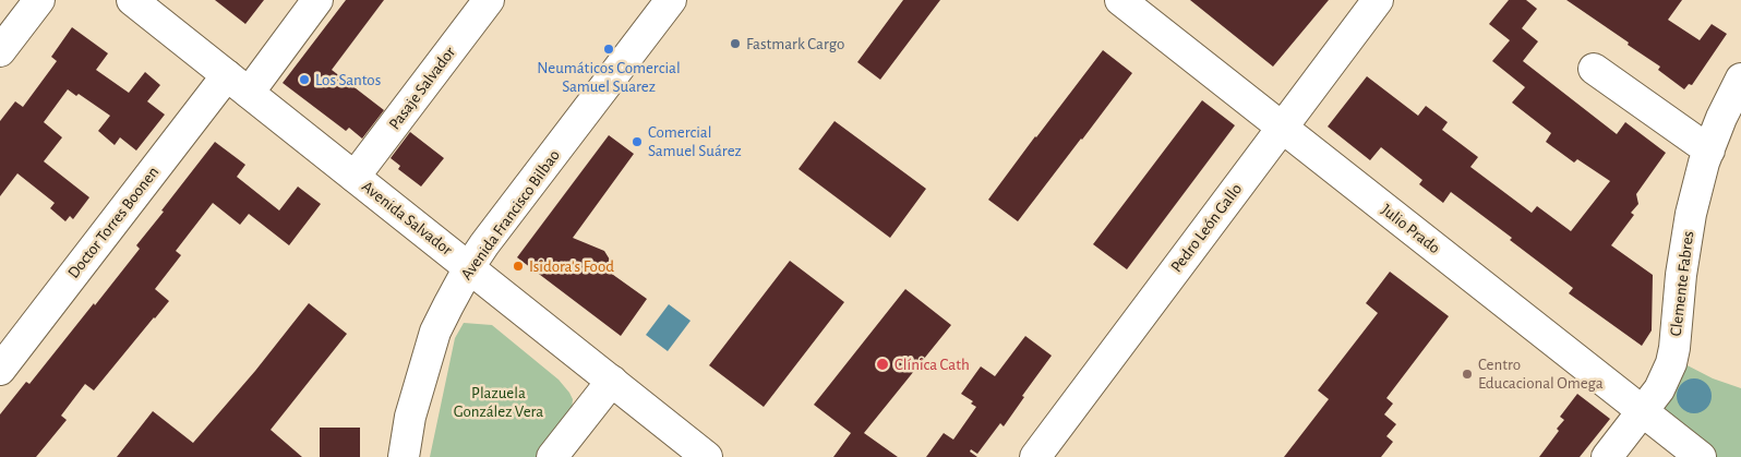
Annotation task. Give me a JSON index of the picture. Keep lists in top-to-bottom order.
{
  "streets": {
    "street": [
      "Pasaje Salvador",
      "Avenida Francisco Bilbao",
      "Avenida Salvador",
      "Doctor Torres Boonen",
      "Pedro León Gallo",
      "Julio Prado",
      "Clemente Fabres"
    ]
  },
  "crossings": [
    ["Pasaje Salvador", "Avenida Salvador"],
    ["Avenida Francisco Bilbao", "Avenida Salvador"],
    ["Avenida Salvador", "Doctor Torres Boonen"],
    ["Pedro León Gallo", "Julio Prado"],
    ["Julio Prado", "Clemente Fabres"]
  ],
  "parks": ["Plazuela González Vera"],
  "places": [
    "Fastmark Cargo",
    "Neumáticos Comercial Samuel Suarez",
    "Los Santos",
    "Comercial Samuel Suárez",
    "Isidora's Food",
    "Clínica Cath",
    "Centro Educacional Omega"
  ]
}
